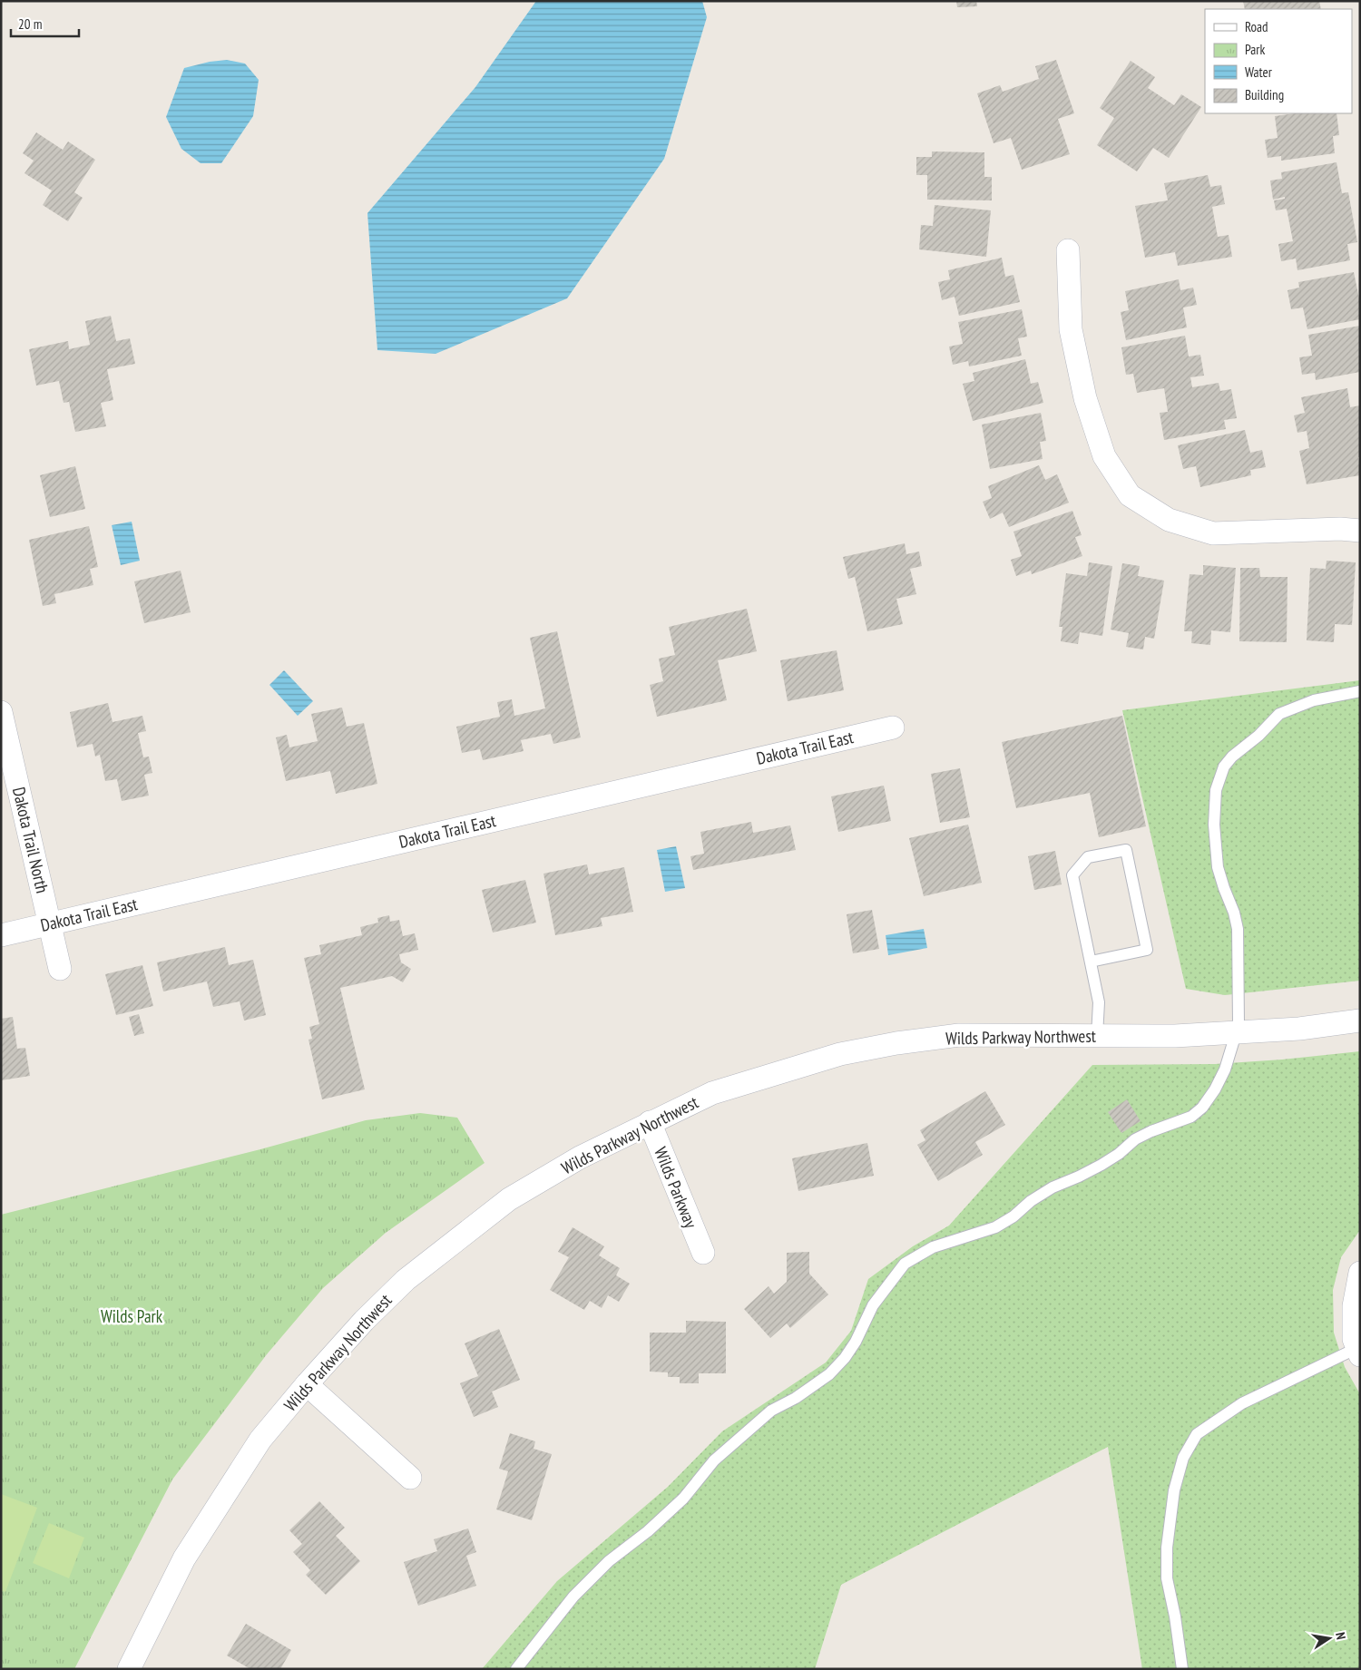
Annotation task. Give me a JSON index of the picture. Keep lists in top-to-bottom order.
{
  "streets": {
    "street": [
      "Dakota Trail East",
      "Dakota Trail North",
      "Wilds Parkway Northwest",
      "Wilds Parkway"
    ]
  },
  "crossings": [
    ["Dakota Trail East", "Dakota Trail North"],
    ["Wilds Parkway Northwest", "Wilds Parkway"]
  ],
  "parks": ["Wilds Park"],
  "legend": [
    "Road",
    "Park",
    "Water",
    "Building"
  ],
  "scale_bar": "20 m",
  "north": "right"
}
